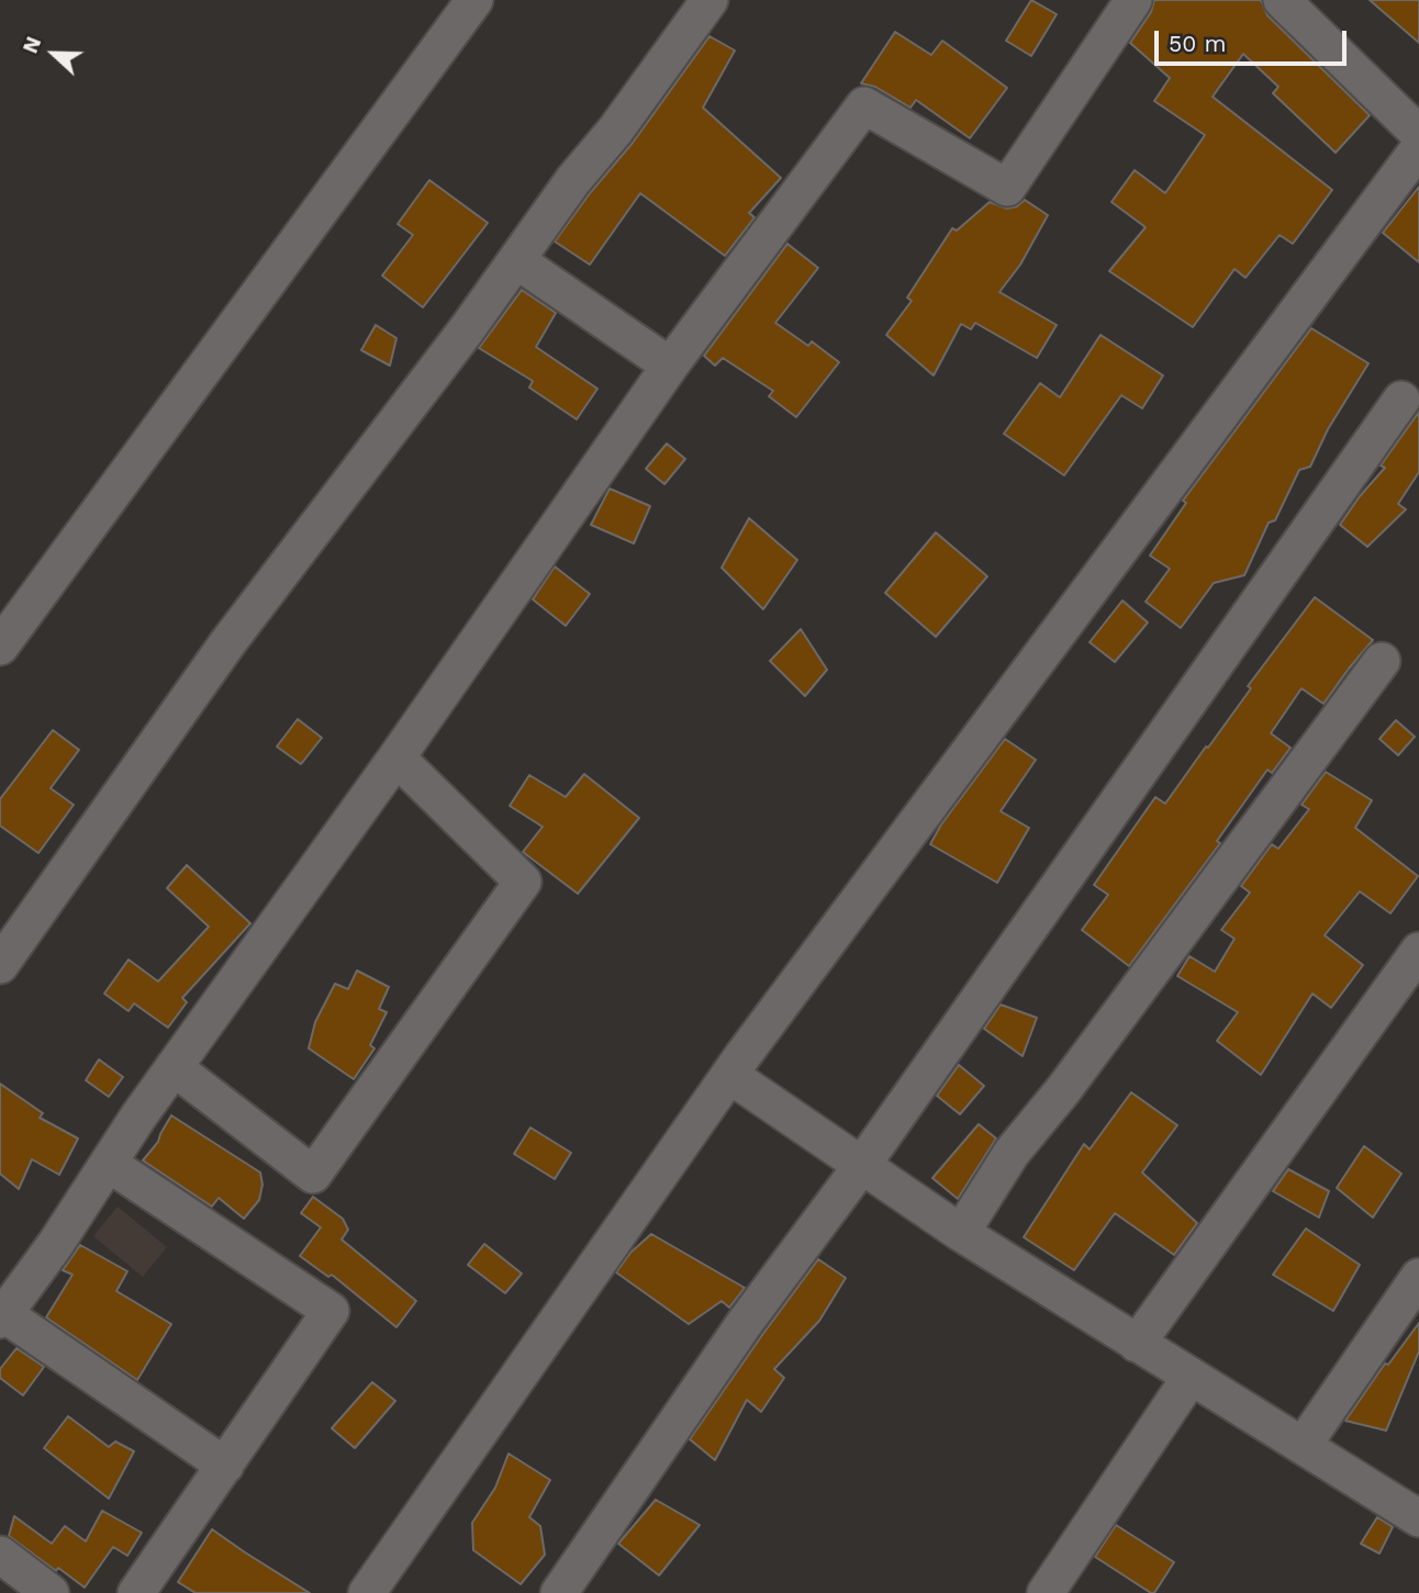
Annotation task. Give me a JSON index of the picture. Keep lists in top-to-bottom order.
{
  "scale_bar": "50 m",
  "north": "left"
}
